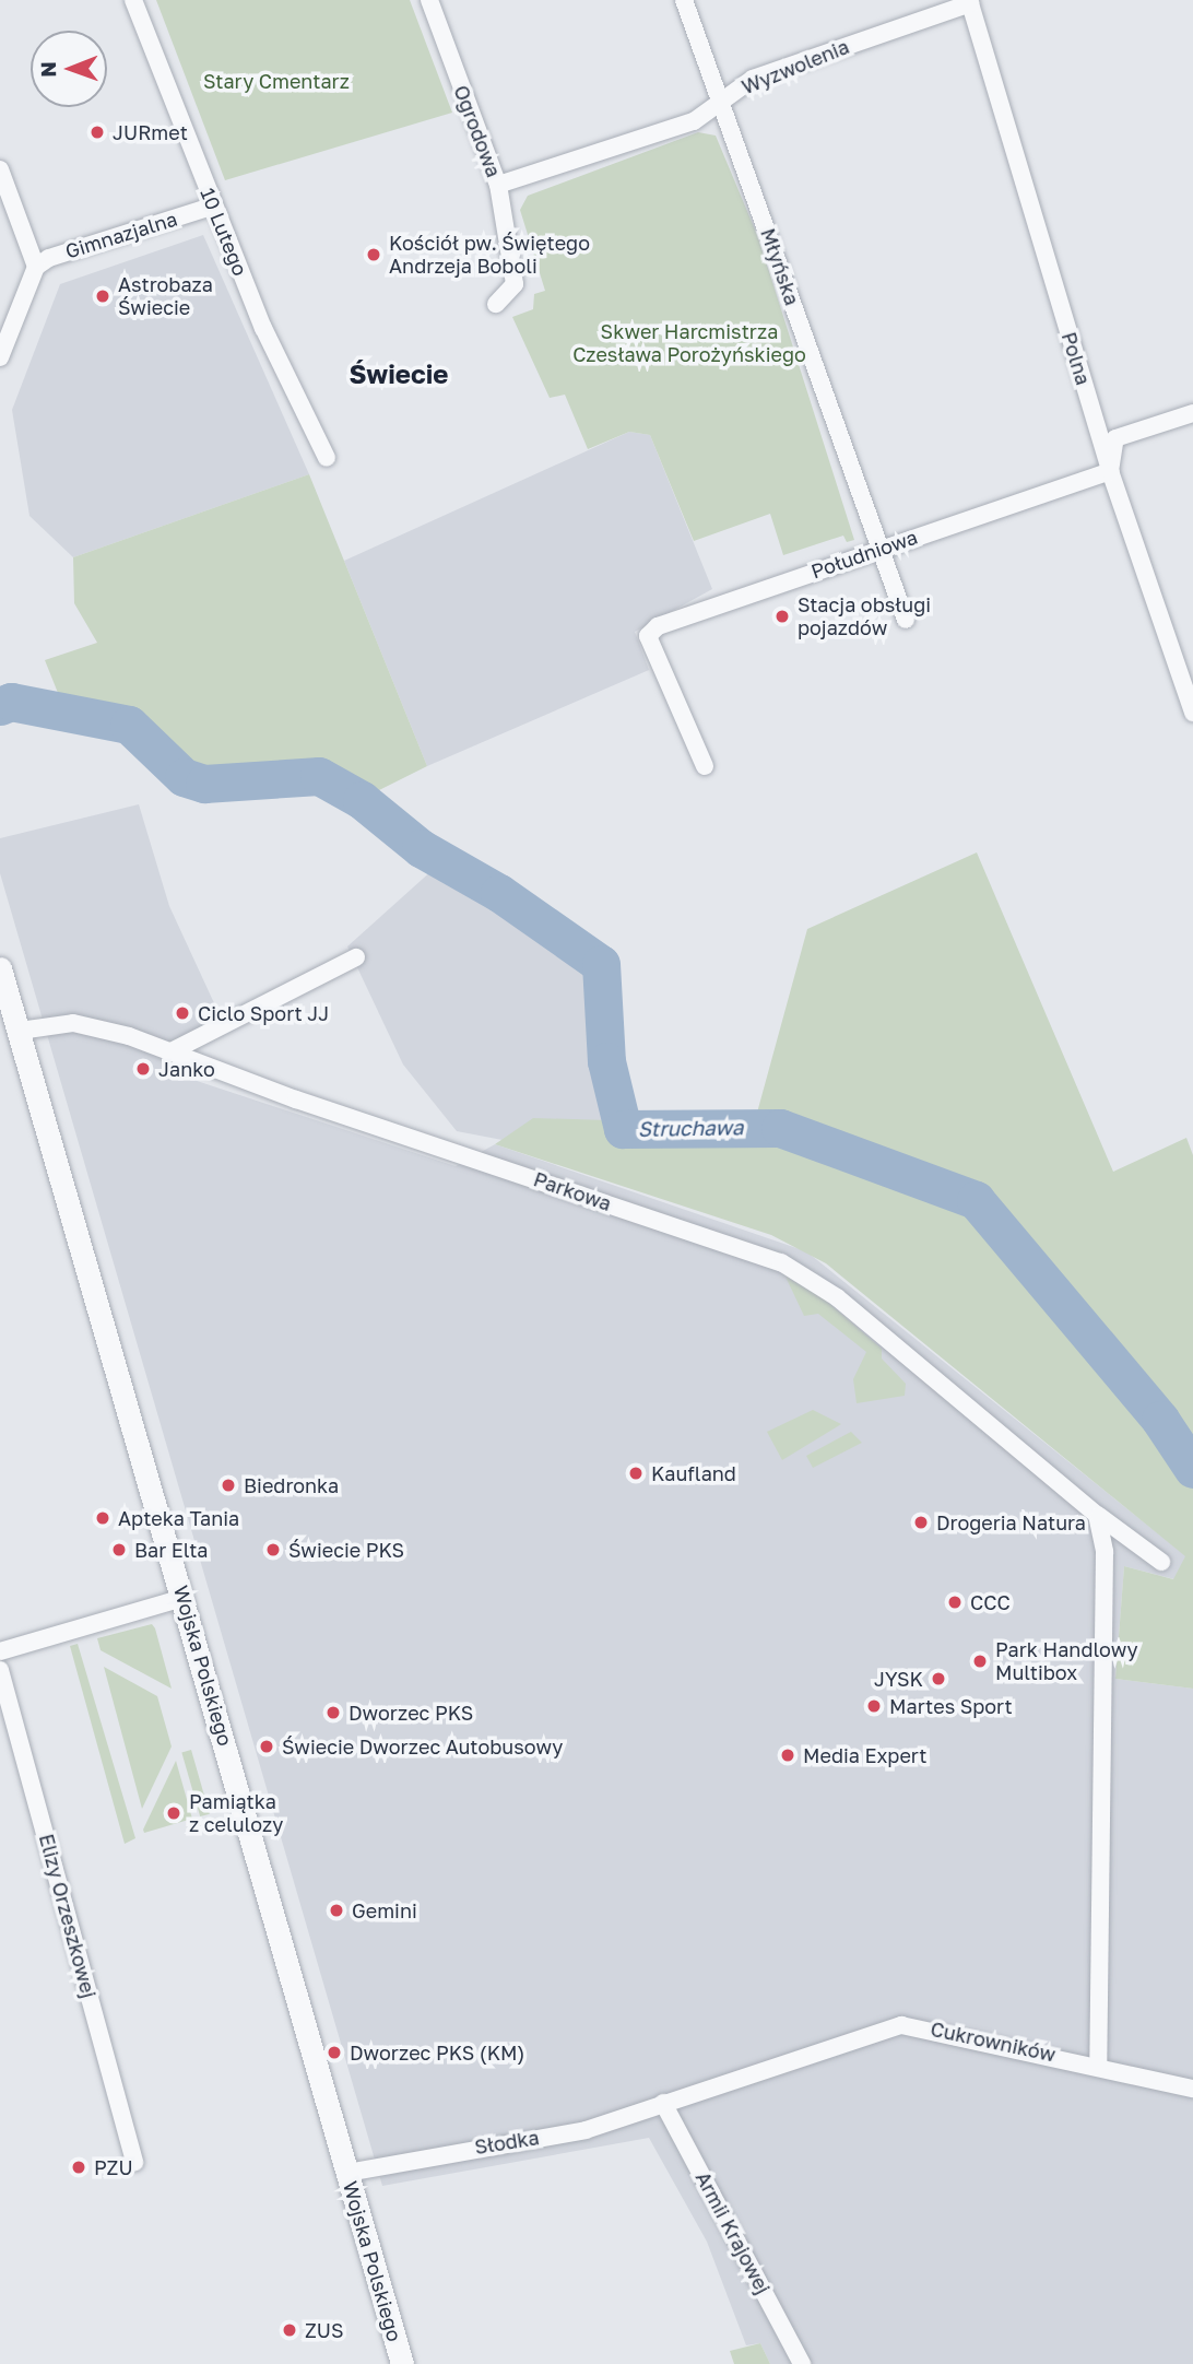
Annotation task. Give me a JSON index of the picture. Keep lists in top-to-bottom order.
{
  "streets": {
    "street": [
      "Wyzwolenia",
      "Ogrodowa",
      "10 Lutego",
      "Gimnazjalna",
      "Młyńska",
      "Polna",
      "Południowa",
      "Parkowa",
      "Wojska Polskiego",
      "Elizy Orzeszkowej",
      "Cukrowników",
      "Słodka",
      "Armii Krajowej"
    ]
  },
  "crossings": [
    ["Wyzwolenia", "Ogrodowa"],
    ["Wyzwolenia", "Młyńska"],
    ["Wyzwolenia", "Polna"],
    ["10 Lutego", "Gimnazjalna"],
    ["Młyńska", "Południowa"],
    ["Polna", "Południowa"],
    ["Parkowa", "Wojska Polskiego"],
    ["Wojska Polskiego", "Słodka"],
    ["Cukrowników", "Słodka"],
    ["Cukrowników", "Armii Krajowej"],
    ["Słodka", "Armii Krajowej"]
  ],
  "districts": ["Świecie"],
  "water": ["Struchawa"],
  "parks": ["Stary Cmentarz", "Skwer Harcmistrza Czesława Porożyńskiego"],
  "places": [
    "JURmet",
    "Kościół pw. Świętego Andrzeja Boboli",
    "Astrobaza Świecie",
    "Stacja obsługi pojazdów",
    "Ciclo Sport JJ",
    "Janko",
    "Kaufland",
    "Biedronka",
    "Apteka Tania",
    "Drogeria Natura",
    "Bar Elta",
    "Świecie PKS",
    "CCC",
    "Park Handlowy Multibox",
    "JYSK",
    "Martes Sport",
    "Dworzec PKS",
    "Świecie Dworzec Autobusowy",
    "Media Expert",
    "Pamiątka z celulozy",
    "Gemini",
    "Dworzec PKS (KM)",
    "PZU",
    "ZUS"
  ],
  "north": "left"
}
